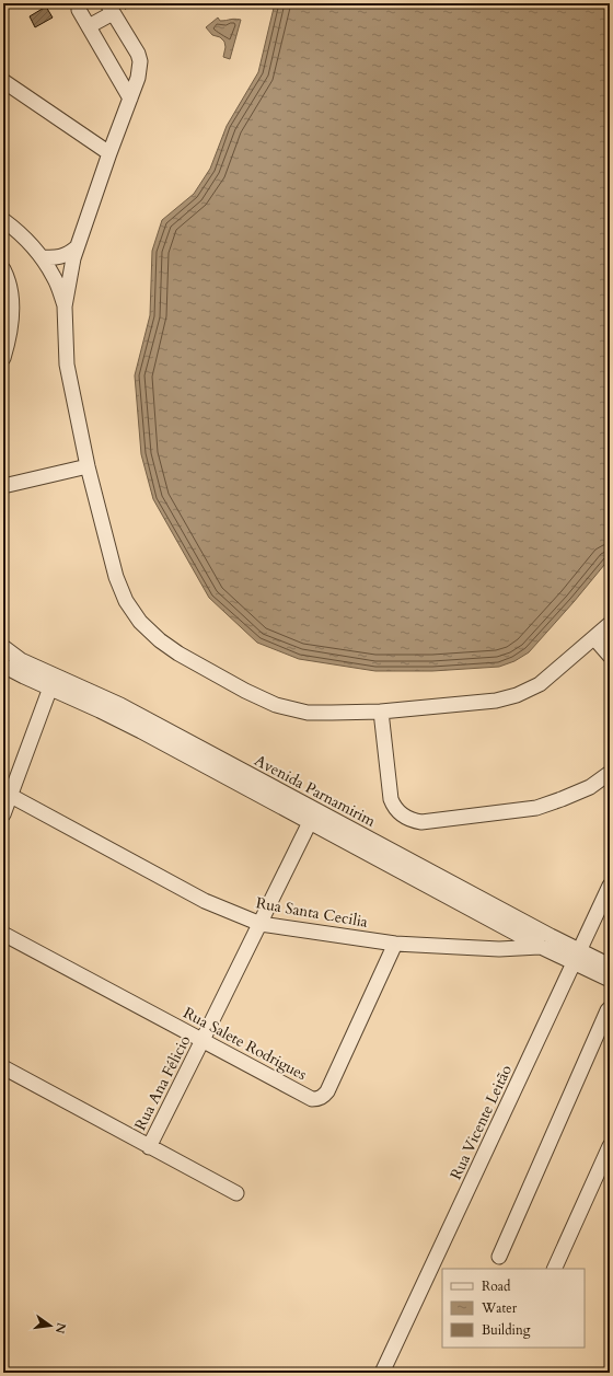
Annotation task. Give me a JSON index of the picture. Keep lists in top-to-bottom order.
{
  "streets": {
    "street": [
      "Avenida Parnamirim",
      "Rua Santa Cecilia",
      "Rua Salete Rodrigues",
      "Rua Ana Félicio",
      "Rua Vicente Leitão"
    ]
  },
  "crossings": [
    ["Avenida Parnamirim", "Rua Santa Cecilia"],
    ["Avenida Parnamirim", "Rua Ana Félicio"],
    ["Avenida Parnamirim", "Rua Vicente Leitão"],
    ["Rua Santa Cecilia", "Rua Salete Rodrigues"],
    ["Rua Santa Cecilia", "Rua Ana Félicio"],
    ["Rua Salete Rodrigues", "Rua Ana Félicio"]
  ],
  "legend": ["Road", "Water", "Building"],
  "north": "right"
}
